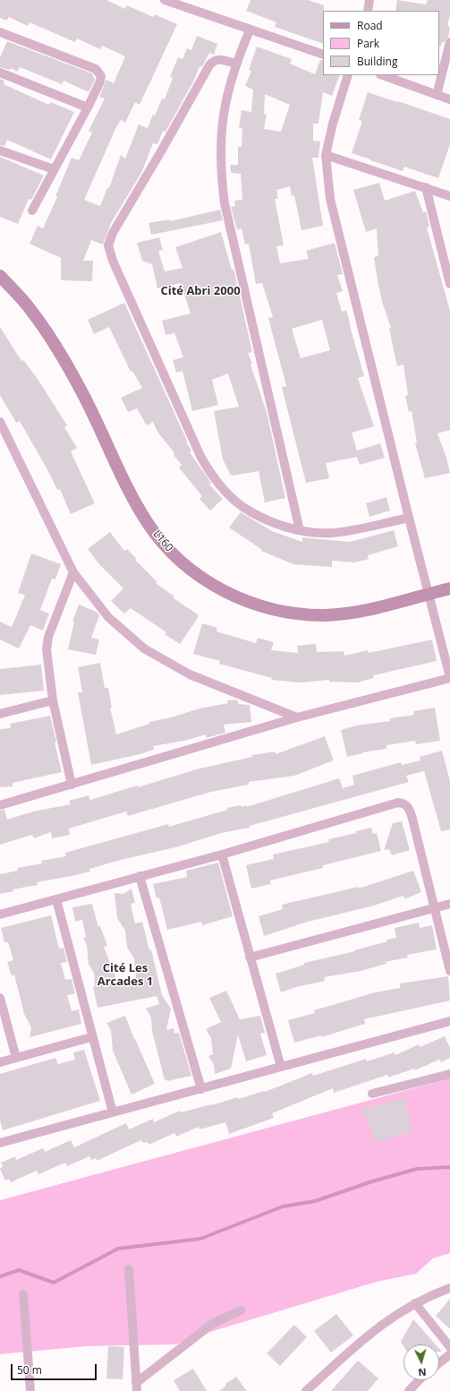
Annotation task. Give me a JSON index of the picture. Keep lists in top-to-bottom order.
{
  "streets": {
    "street": ["L160"]
  },
  "districts": ["Cité Abri 2000", "Cité Les Arcades 1"],
  "legend": ["Road", "Park", "Building"],
  "scale_bar": "50 m",
  "north": "bottom"
}
